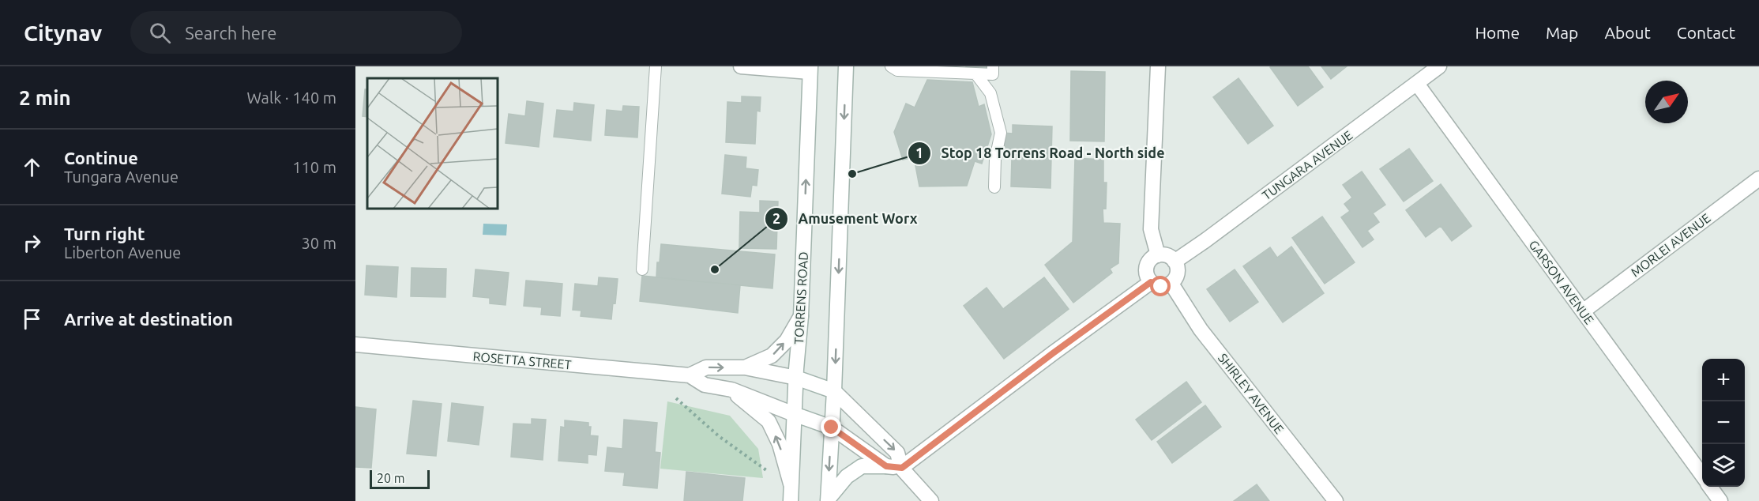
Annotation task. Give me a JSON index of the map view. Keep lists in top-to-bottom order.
{
  "streets": {
    "street": [
      "TUNGARA AVENUE",
      "MORLEI AVENUE",
      "GARSON AVENUE",
      "TORRENS ROAD",
      "ROSETTA STREET",
      "SHIRLEY AVENUE"
    ]
  },
  "crossings": [
    ["TUNGARA AVENUE", "GARSON AVENUE"],
    ["TUNGARA AVENUE", "SHIRLEY AVENUE"],
    ["MORLEI AVENUE", "GARSON AVENUE"],
    ["TORRENS ROAD", "ROSETTA STREET"]
  ],
  "places": ["Stop 18 Torrens Road - North side", "Amusement Worx"],
  "scale_bar": "20 m",
  "north": "top right",
  "page": {
    "header": "Citynav",
    "search": "Search here",
    "nav": [
      "Home",
      "Map",
      "About",
      "Contact"
    ],
    "heading": ["2 min", "Walk · 140 m"],
    "list": [
      ["Continue", "Tungara Avenue", "110 m"],
      ["Turn right", "Liberton Avenue", "30 m"],
      "Arrive at destination"
    ],
    "map_buttons": ["+", "−"],
    "scale": "20 m"
  }
}
